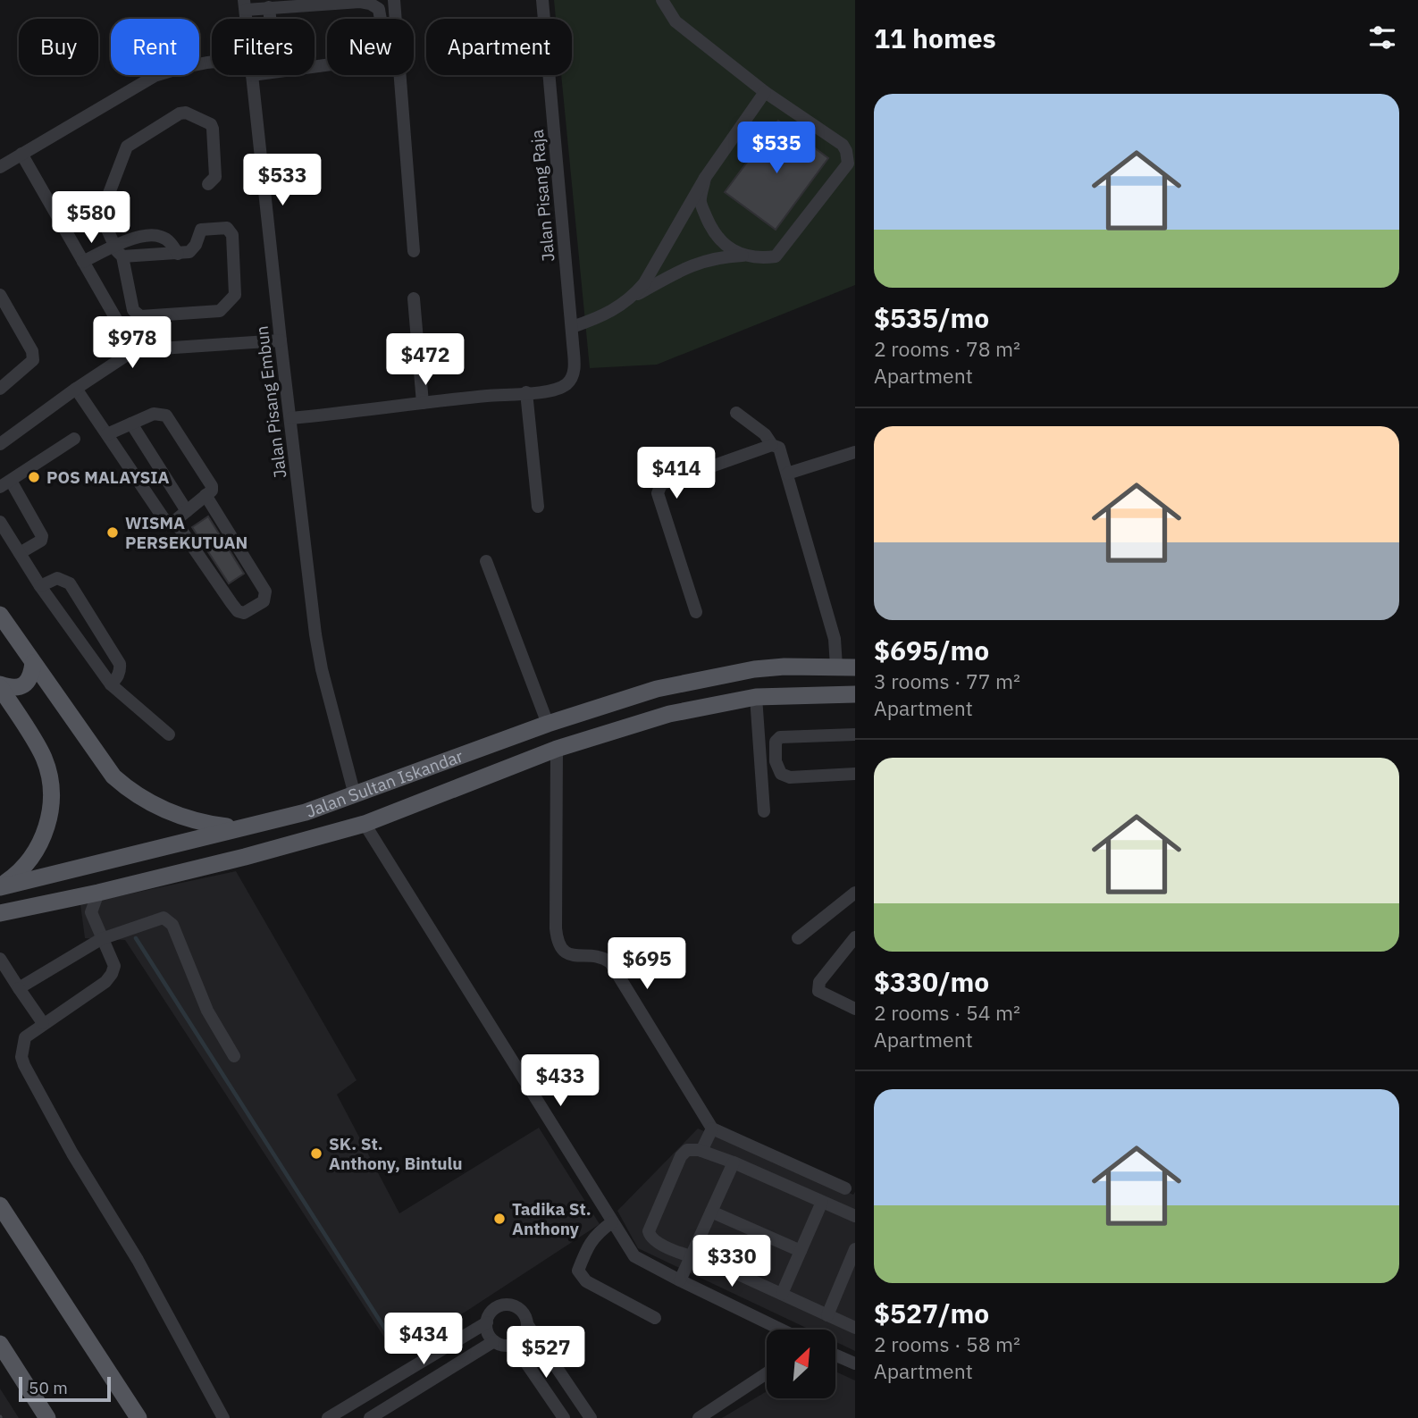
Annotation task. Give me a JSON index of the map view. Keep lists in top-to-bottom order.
{
  "streets": {
    "main road": ["Jalan Sultan Iskandar"],
    "street": ["Jalan Pisang Raja", "Jalan Pisang Embun"]
  },
  "crossings": [
    ["Jalan Pisang Embun", "Jalan Sultan Iskandar"]
  ],
  "places": [
    "POS MALAYSIA",
    "WISMA PERSEKUTUAN",
    "SK. St. Anthony, Bintulu",
    "Tadika St. Anthony"
  ],
  "scale_bar": "50 m",
  "north": "top right",
  "page": {
    "heading": "11 homes",
    "chip": [
      "Buy",
      "Rent",
      "Filters",
      "New",
      "Apartment"
    ],
    "list": [
      {
        "name": "$535/mo",
        "note": "2 rooms · 78 m² · Apartment"
      },
      {
        "name": "$695/mo",
        "note": "3 rooms · 77 m² · Apartment"
      },
      {
        "name": "$330/mo",
        "note": "2 rooms · 54 m² · Apartment"
      },
      {
        "name": "$527/mo",
        "note": "2 rooms · 58 m² · Apartment"
      }
    ],
    "price": [
      "$535",
      "$533",
      "$580",
      "$978",
      "$472",
      "$414",
      "$695",
      "$433",
      "$330",
      "$434",
      "$527"
    ],
    "scale": "50 m"
  }
}
